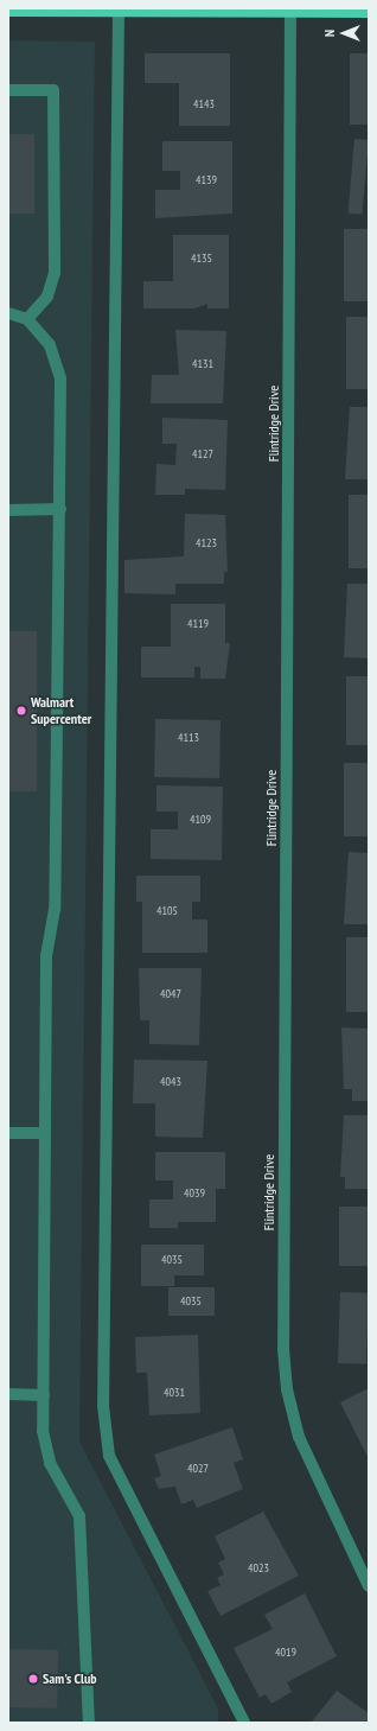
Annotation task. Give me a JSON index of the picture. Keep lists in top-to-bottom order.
{
  "streets": {
    "street": ["Flintridge Drive"]
  },
  "places": ["Walmart Supercenter", "Sam's Club"],
  "house_numbers": [
    "4143",
    "4139",
    "4135",
    "4131",
    "4127",
    "4123",
    "4119",
    "4113",
    "4109",
    "4105",
    "4047",
    "4043",
    "4039",
    "4035",
    "4035",
    "4031",
    "4027",
    "4023",
    "4019"
  ],
  "north": "left"
}
